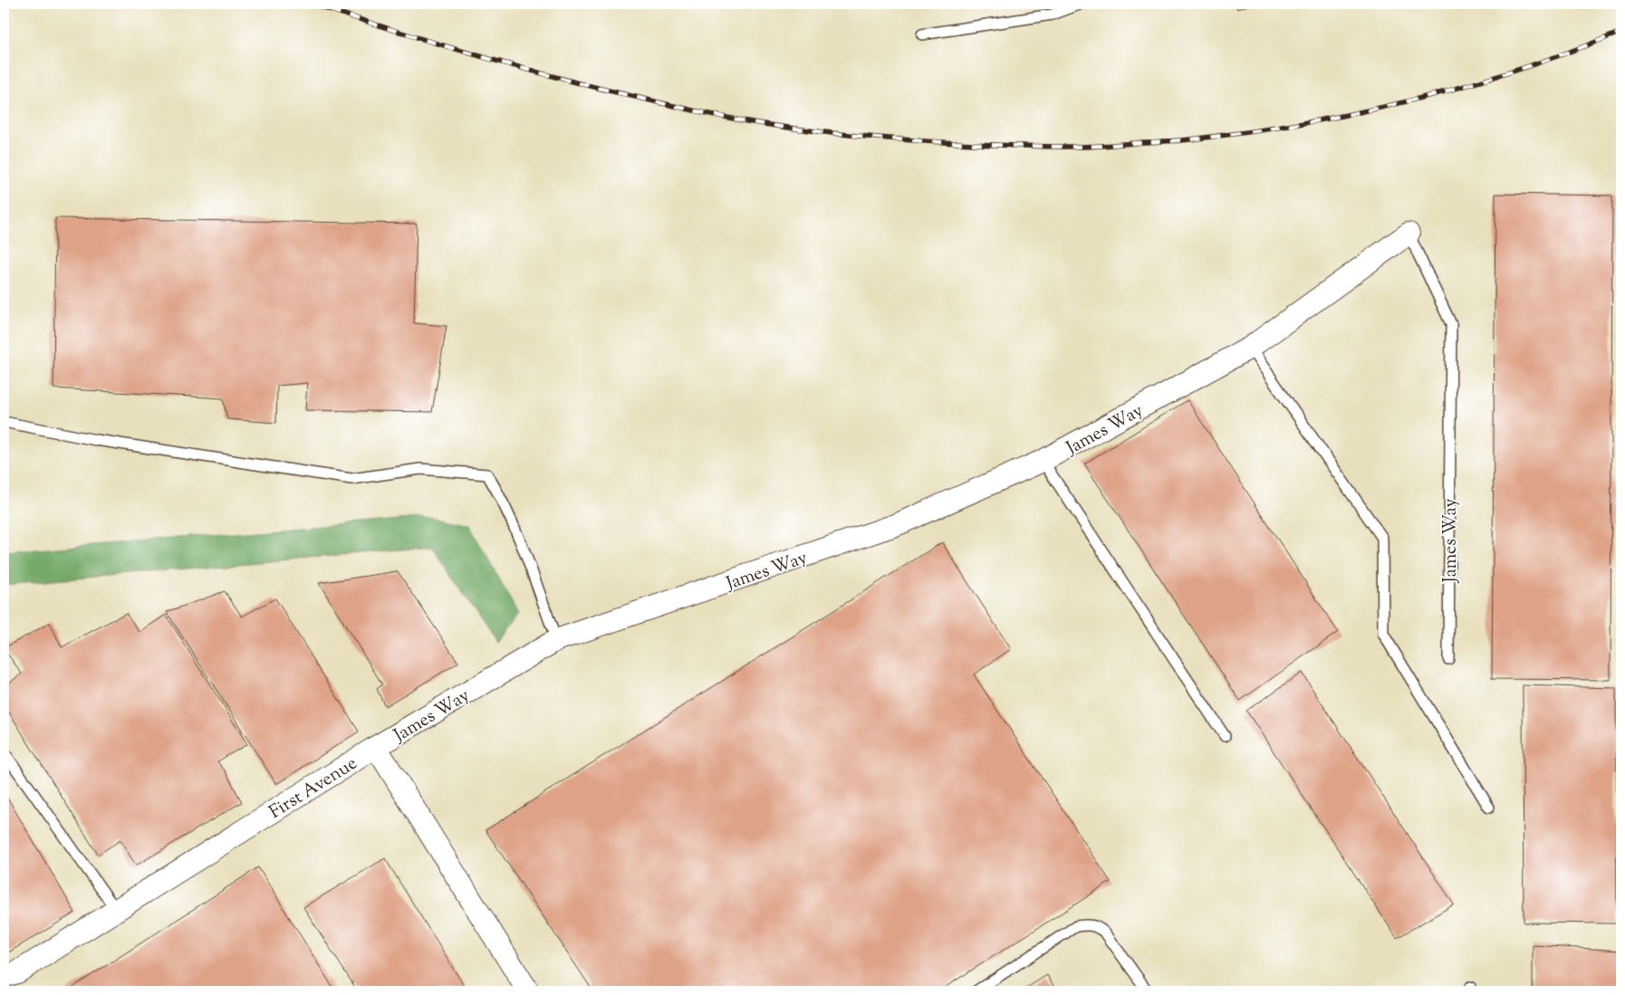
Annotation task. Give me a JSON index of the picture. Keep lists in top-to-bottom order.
{
  "streets": {
    "street": ["James Way", "First Avenue"]
  },
  "crossings": [
    ["James Way", "First Avenue"]
  ]
}
